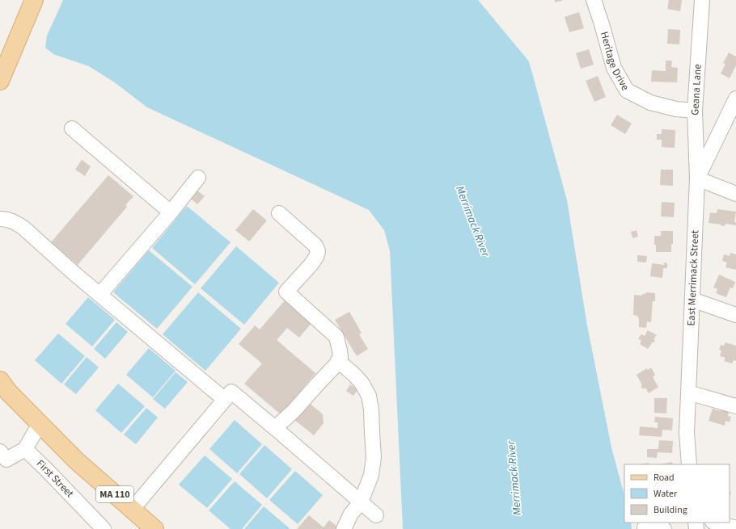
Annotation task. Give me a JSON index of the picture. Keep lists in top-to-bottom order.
{
  "streets": {
    "main road": ["MA 110"],
    "street": [
      "Heritage Drive",
      "Geana Lane",
      "East Merrimack Street",
      "First Street"
    ]
  },
  "crossings": [
    ["Heritage Drive", "Geana Lane"],
    ["Geana Lane", "East Merrimack Street"]
  ],
  "water": ["Merrimack River"],
  "legend": ["Road", "Water", "Building"]
}
